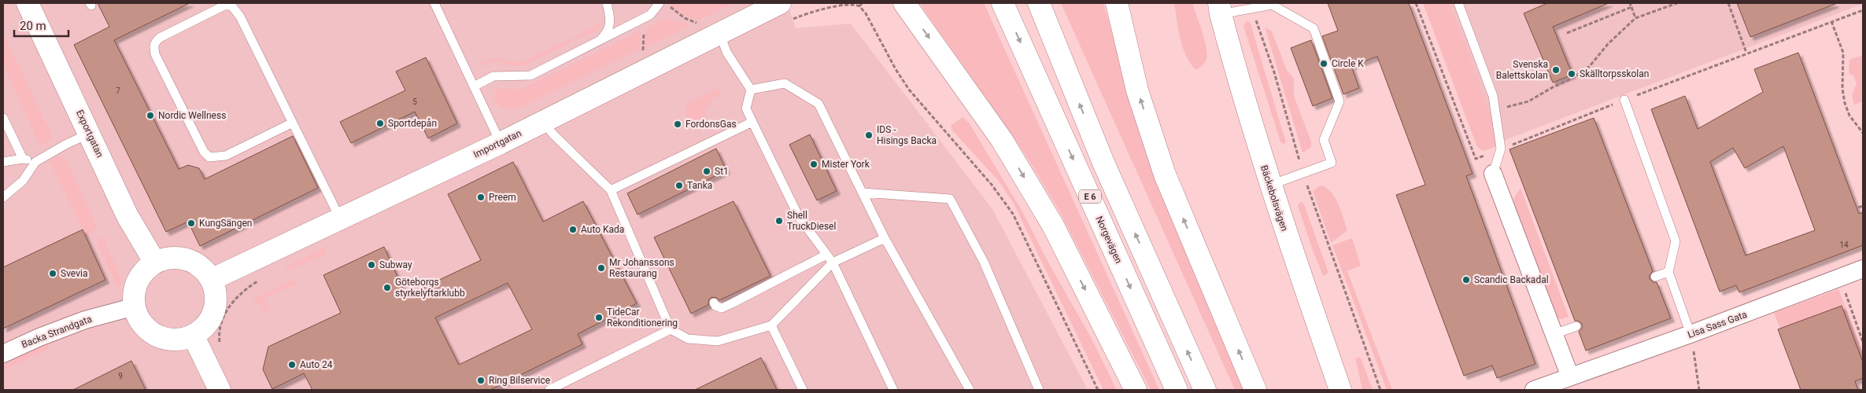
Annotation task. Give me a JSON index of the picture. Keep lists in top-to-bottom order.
{
  "streets": {
    "main road": [
      "Exportgatan",
      "Importgatan",
      "E 6",
      "Bäckebolsvägen",
      "Norgevägen"
    ],
    "street": ["Lisa Sass Gata", "Backa Strandgata"]
  },
  "crossings": [
    ["Exportgatan", "Importgatan"],
    ["Exportgatan", "Backa Strandgata"],
    ["Importgatan", "Backa Strandgata"]
  ],
  "places": [
    "Circle K",
    "Svenska Balettskolan",
    "Skälltorpsskolan",
    "Nordic Wellness",
    "Sportdepån",
    "FordonsGas",
    "IDS - Hisings Backa",
    "Mister York",
    "St1",
    "Tanka",
    "Preem",
    "Shell TruckDiesel",
    "KungSängen",
    "Auto Kada",
    "Subway",
    "Mr Johanssons Restaurang",
    "Svevia",
    "Scandic Backadal",
    "Göteborgs styrkelyftarklubb",
    "TideCar Rekonditionering",
    "Auto 24",
    "Ring Bilservice"
  ],
  "house_numbers": [
    "7",
    "5",
    "14",
    "9"
  ],
  "scale_bar": "20 m"
}
